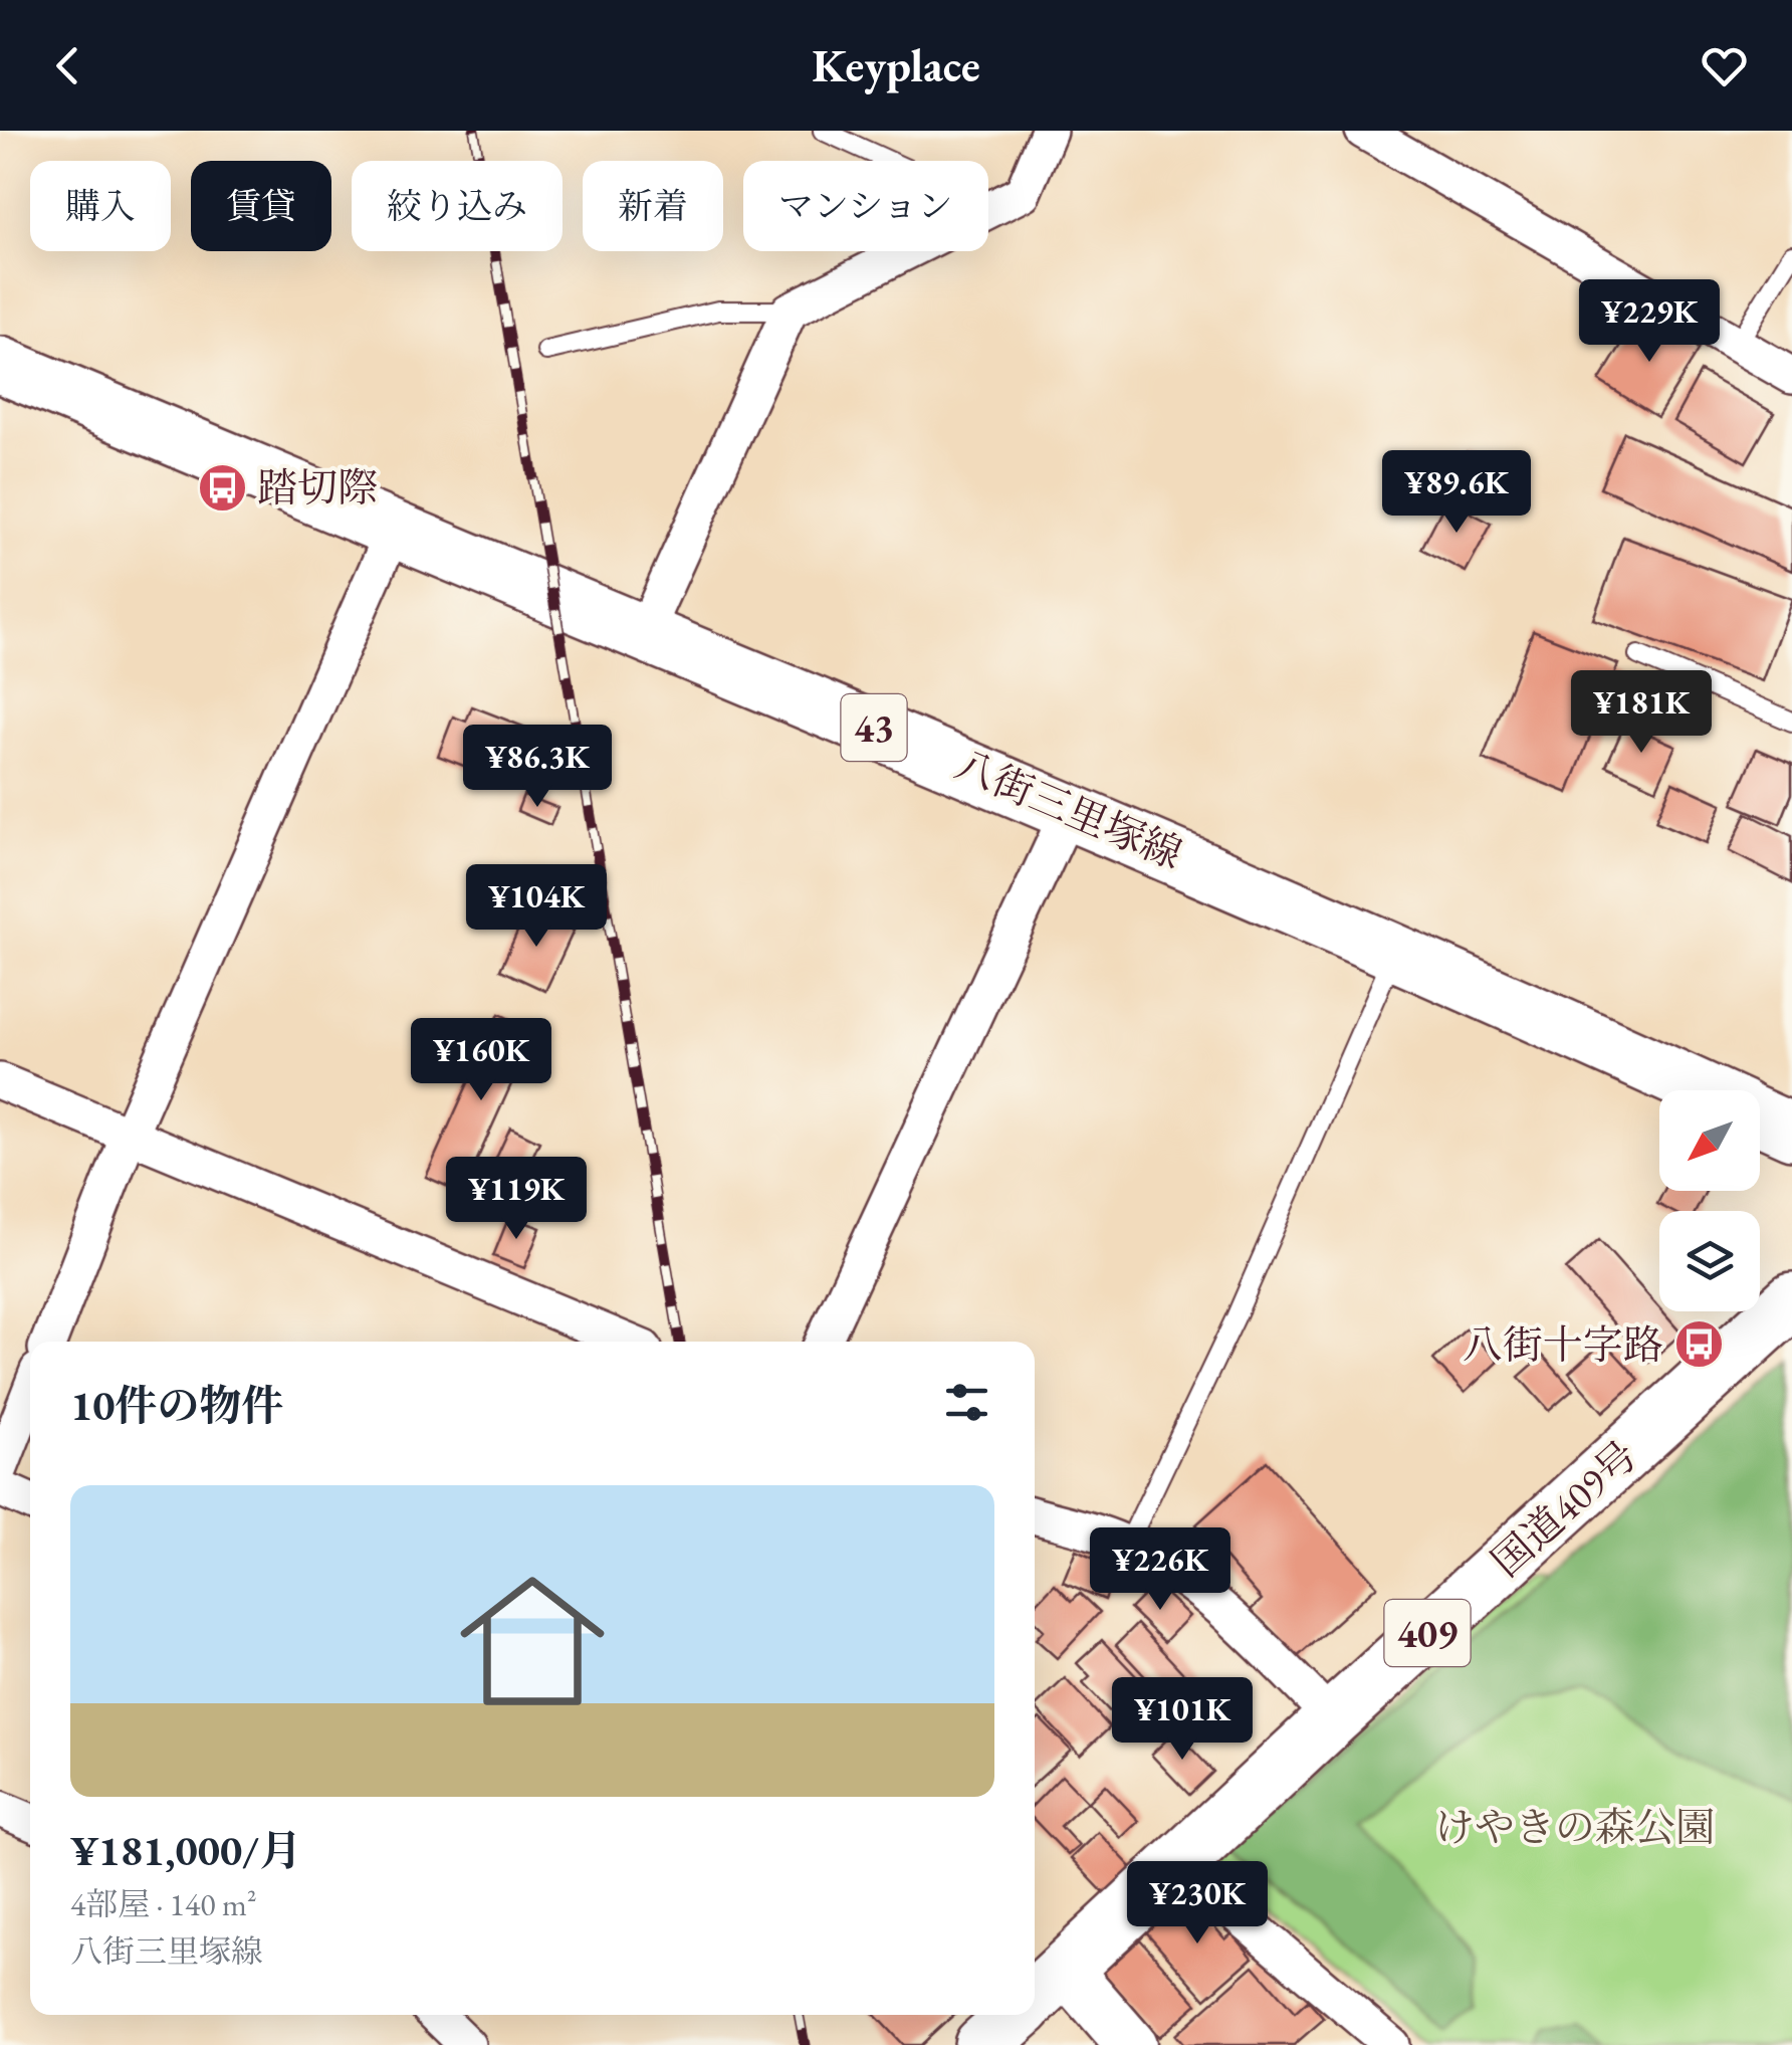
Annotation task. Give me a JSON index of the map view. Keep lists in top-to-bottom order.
{
  "streets": {
    "main road": [
      "43",
      "八街三里塚線",
      "国道409号",
      "409"
    ]
  },
  "parks": ["けやきの森公園"],
  "places": {
    "bus stop": ["踏切際", "八街十字路"]
  },
  "north": "bottom left",
  "page": {
    "header": "Keyplace",
    "chip": [
      "購入",
      "賃貸",
      "絞り込み",
      "新着",
      "マンション"
    ],
    "price": [
      "¥229K",
      "¥89.6K",
      "¥181K",
      "¥86.3K",
      "¥104K",
      "¥160K",
      "¥119K",
      "¥226K",
      "¥101K",
      "¥230K"
    ],
    "heading": "10件の物件",
    "list": [
      {
        "name": "¥181,000/月",
        "note": "4部屋 · 140 m² · 八街三里塚線"
      }
    ]
  }
}
